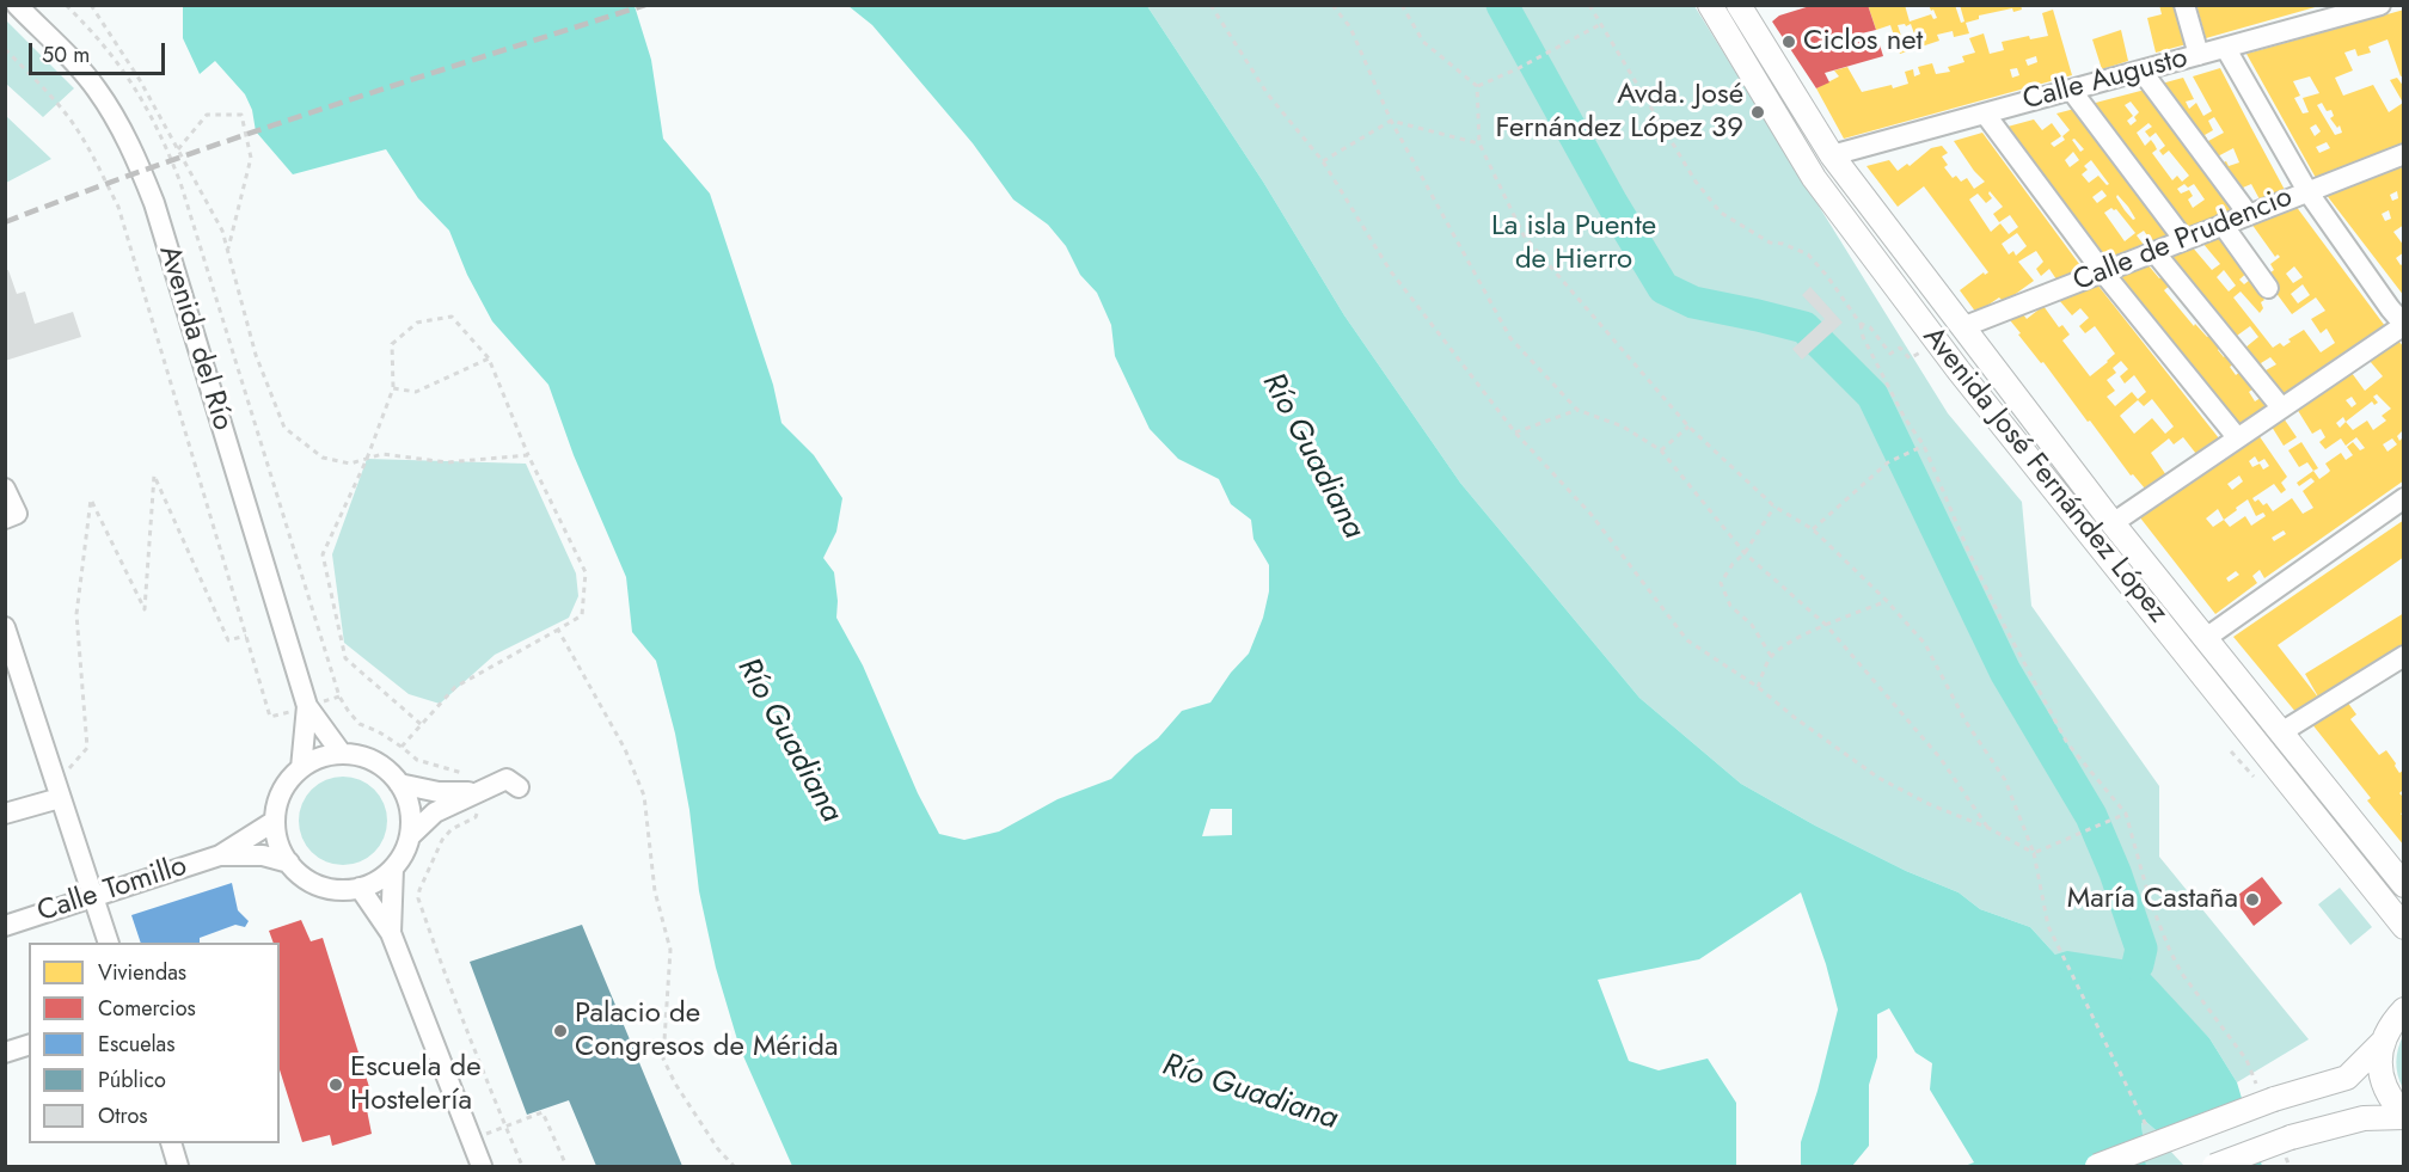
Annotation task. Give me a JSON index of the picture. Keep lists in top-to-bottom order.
{
  "streets": {
    "main road": ["Avenida José Fernández López"],
    "street": [
      "Calle Augusto",
      "Calle de Prudencio",
      "Avenida del Río",
      "Calle Tomillo"
    ]
  },
  "crossings": [
    ["Calle Augusto", "Avenida José Fernández López"],
    ["Calle de Prudencio", "Avenida José Fernández López"],
    ["Avenida del Río", "Calle Tomillo"]
  ],
  "water": ["Río Guadiana"],
  "parks": ["La isla Puente de Hierro"],
  "places": [
    "Ciclos net",
    "Avda. José Fernández López 39",
    "María Castaña",
    "Palacio de Congresos de Mérida",
    "Escuela de Hostelería"
  ],
  "legend": [
    "Viviendas",
    "Comercios",
    "Escuelas",
    "Público",
    "Otros"
  ],
  "scale_bar": "50 m"
}
